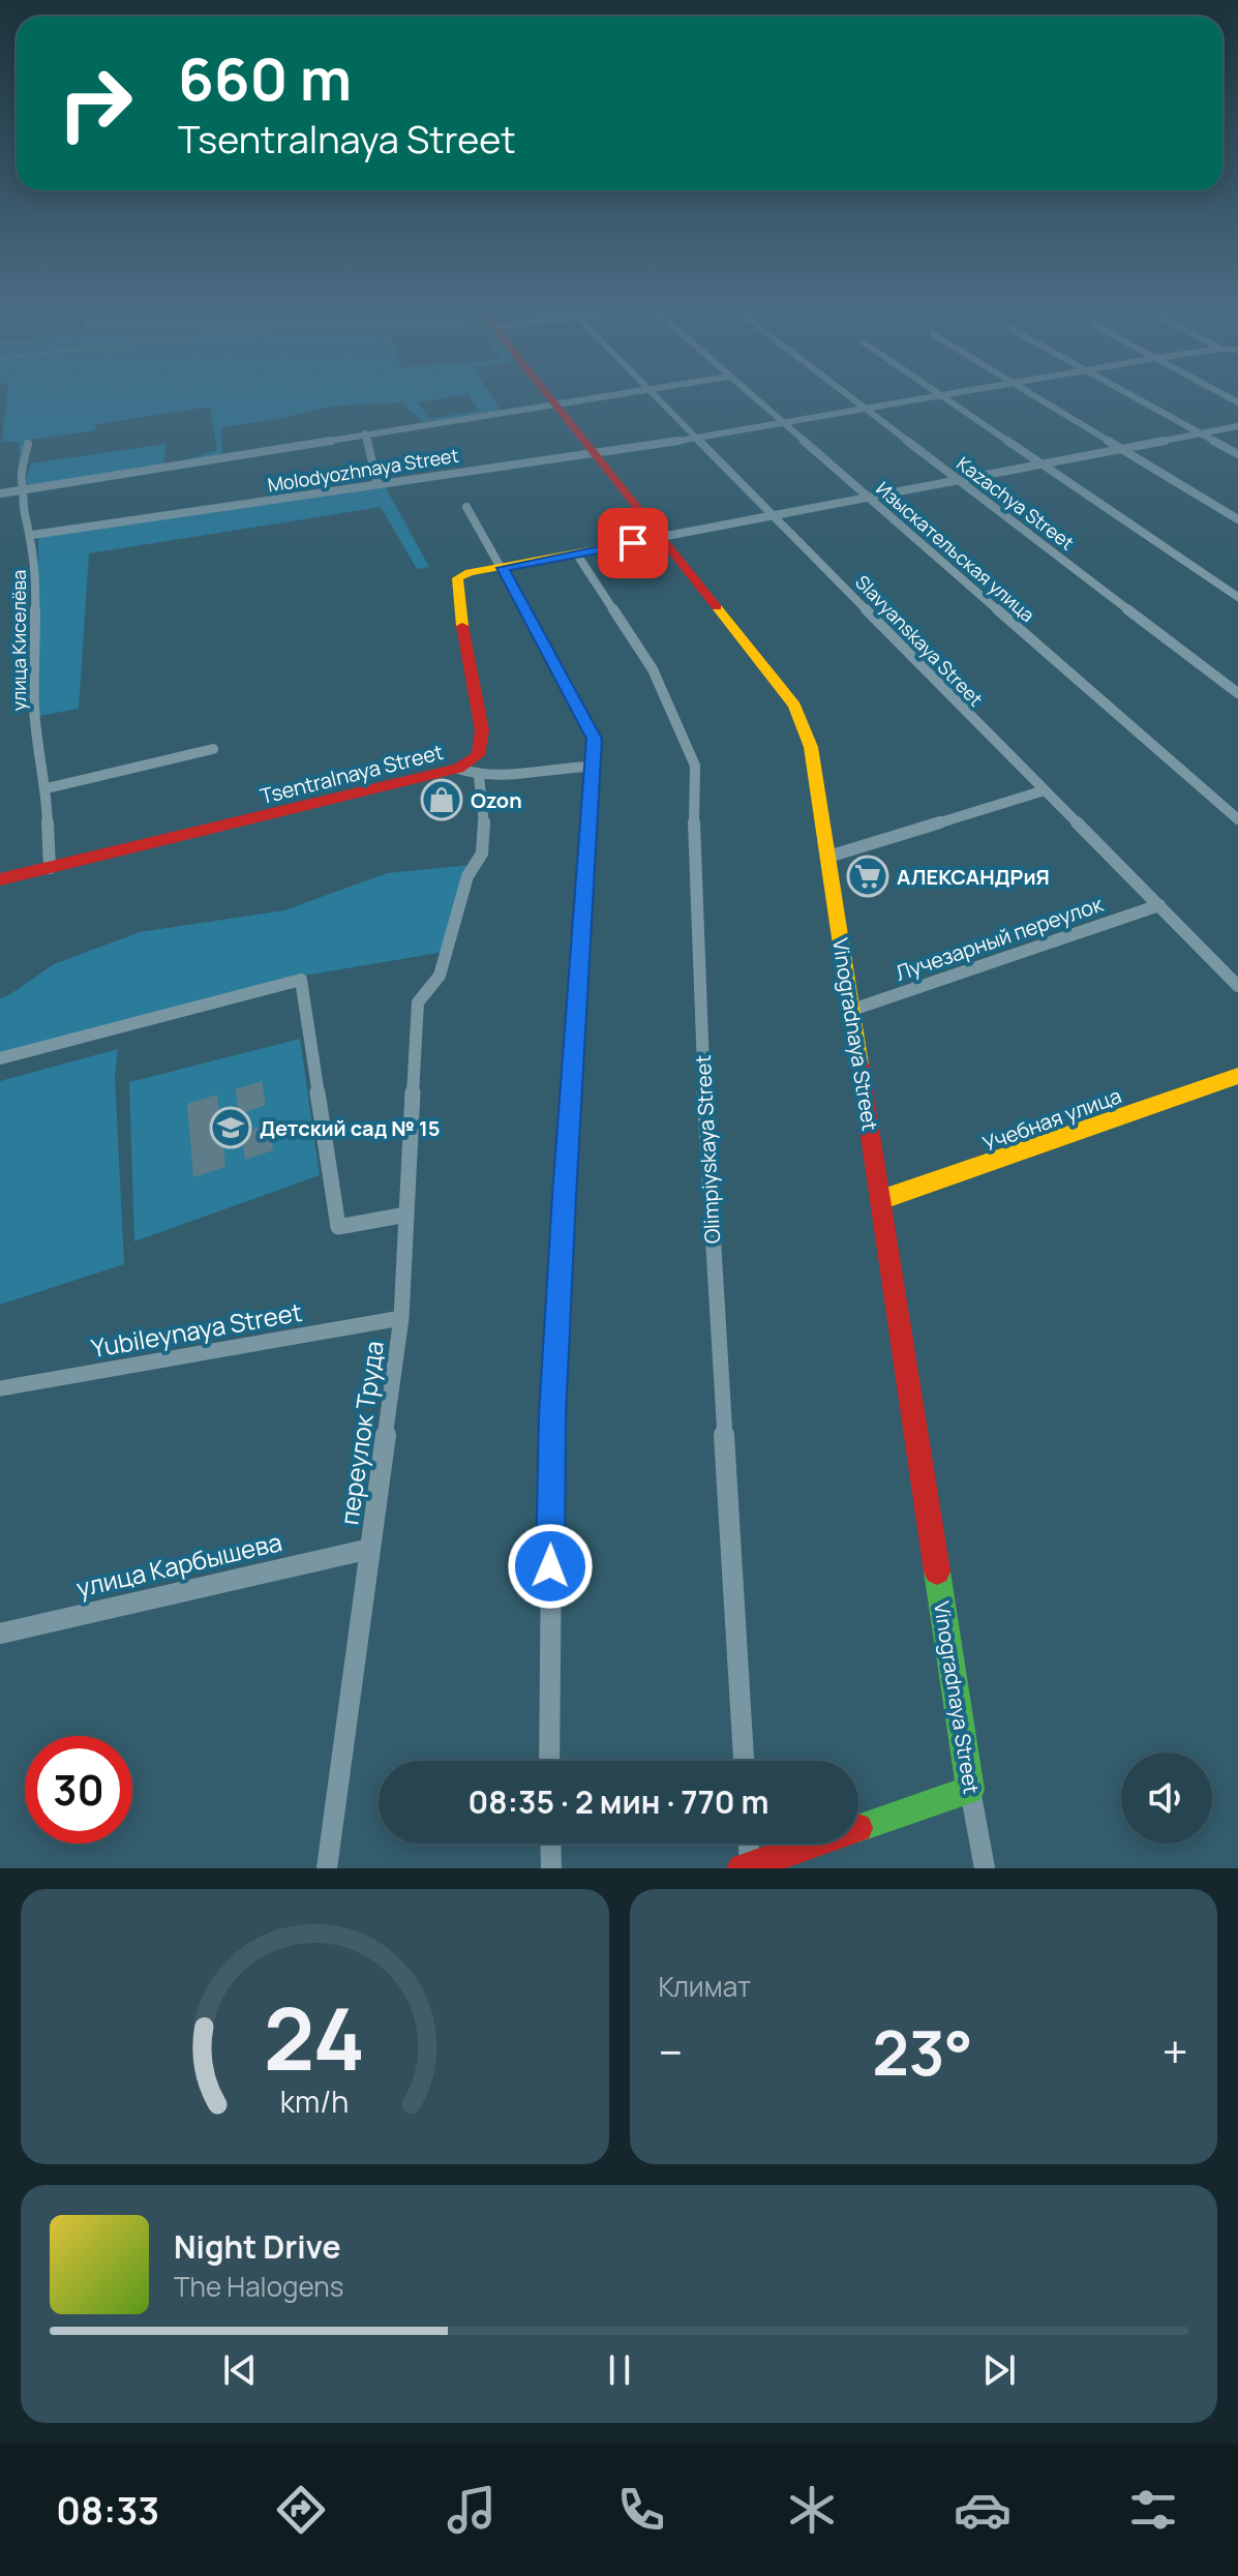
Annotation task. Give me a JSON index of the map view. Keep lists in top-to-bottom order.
{
  "streets": {
    "street": [
      "Molodyozhnaya Street",
      "Kazachya Street",
      "Изыскательская улица",
      "улица Киселёва",
      "Slavyanskaya Street",
      "Tsentralnaya Street",
      "Лучезарный переулок",
      "Vinogradnaya Street",
      "Учебная улица",
      "Olimpiyskaya Street",
      "Yubileynaya Street",
      "переулок Труда",
      "улица Карбышева"
    ]
  },
  "crossings": [
    ["Molodyozhnaya Street", "Kazachya Street"],
    ["Molodyozhnaya Street", "Изыскательская улица"],
    ["Molodyozhnaya Street", "улица Киселёва"],
    ["Molodyozhnaya Street", "Slavyanskaya Street"],
    ["Molodyozhnaya Street", "Vinogradnaya Street"],
    ["улица Киселёва", "Tsentralnaya Street"],
    ["Slavyanskaya Street", "Лучезарный переулок"],
    ["Tsentralnaya Street", "Vinogradnaya Street"],
    ["Tsentralnaya Street", "Olimpiyskaya Street"],
    ["Лучезарный переулок", "Vinogradnaya Street"],
    ["Vinogradnaya Street", "Учебная улица"],
    ["Yubileynaya Street", "переулок Труда"],
    ["переулок Труда", "улица Карбышева"]
  ],
  "places": {
    "shop": ["Ozon"],
    "supermarket": ["АЛЕКСАНДРиЯ"],
    "school or university": ["Детский сад № 15"]
  },
  "page": {
    "turn": ["660 m", "Tsentralnaya Street"],
    "limit": "30",
    "trip": "08:35 · 2 мин · 770 m",
    "tile": "Климат",
    "heat": ["−", "23°", "+"],
    "song": ["Night Drive", "The Halogens"],
    "tabs": "08:33",
    "gauge": ["24", "km/h"]
  }
}
